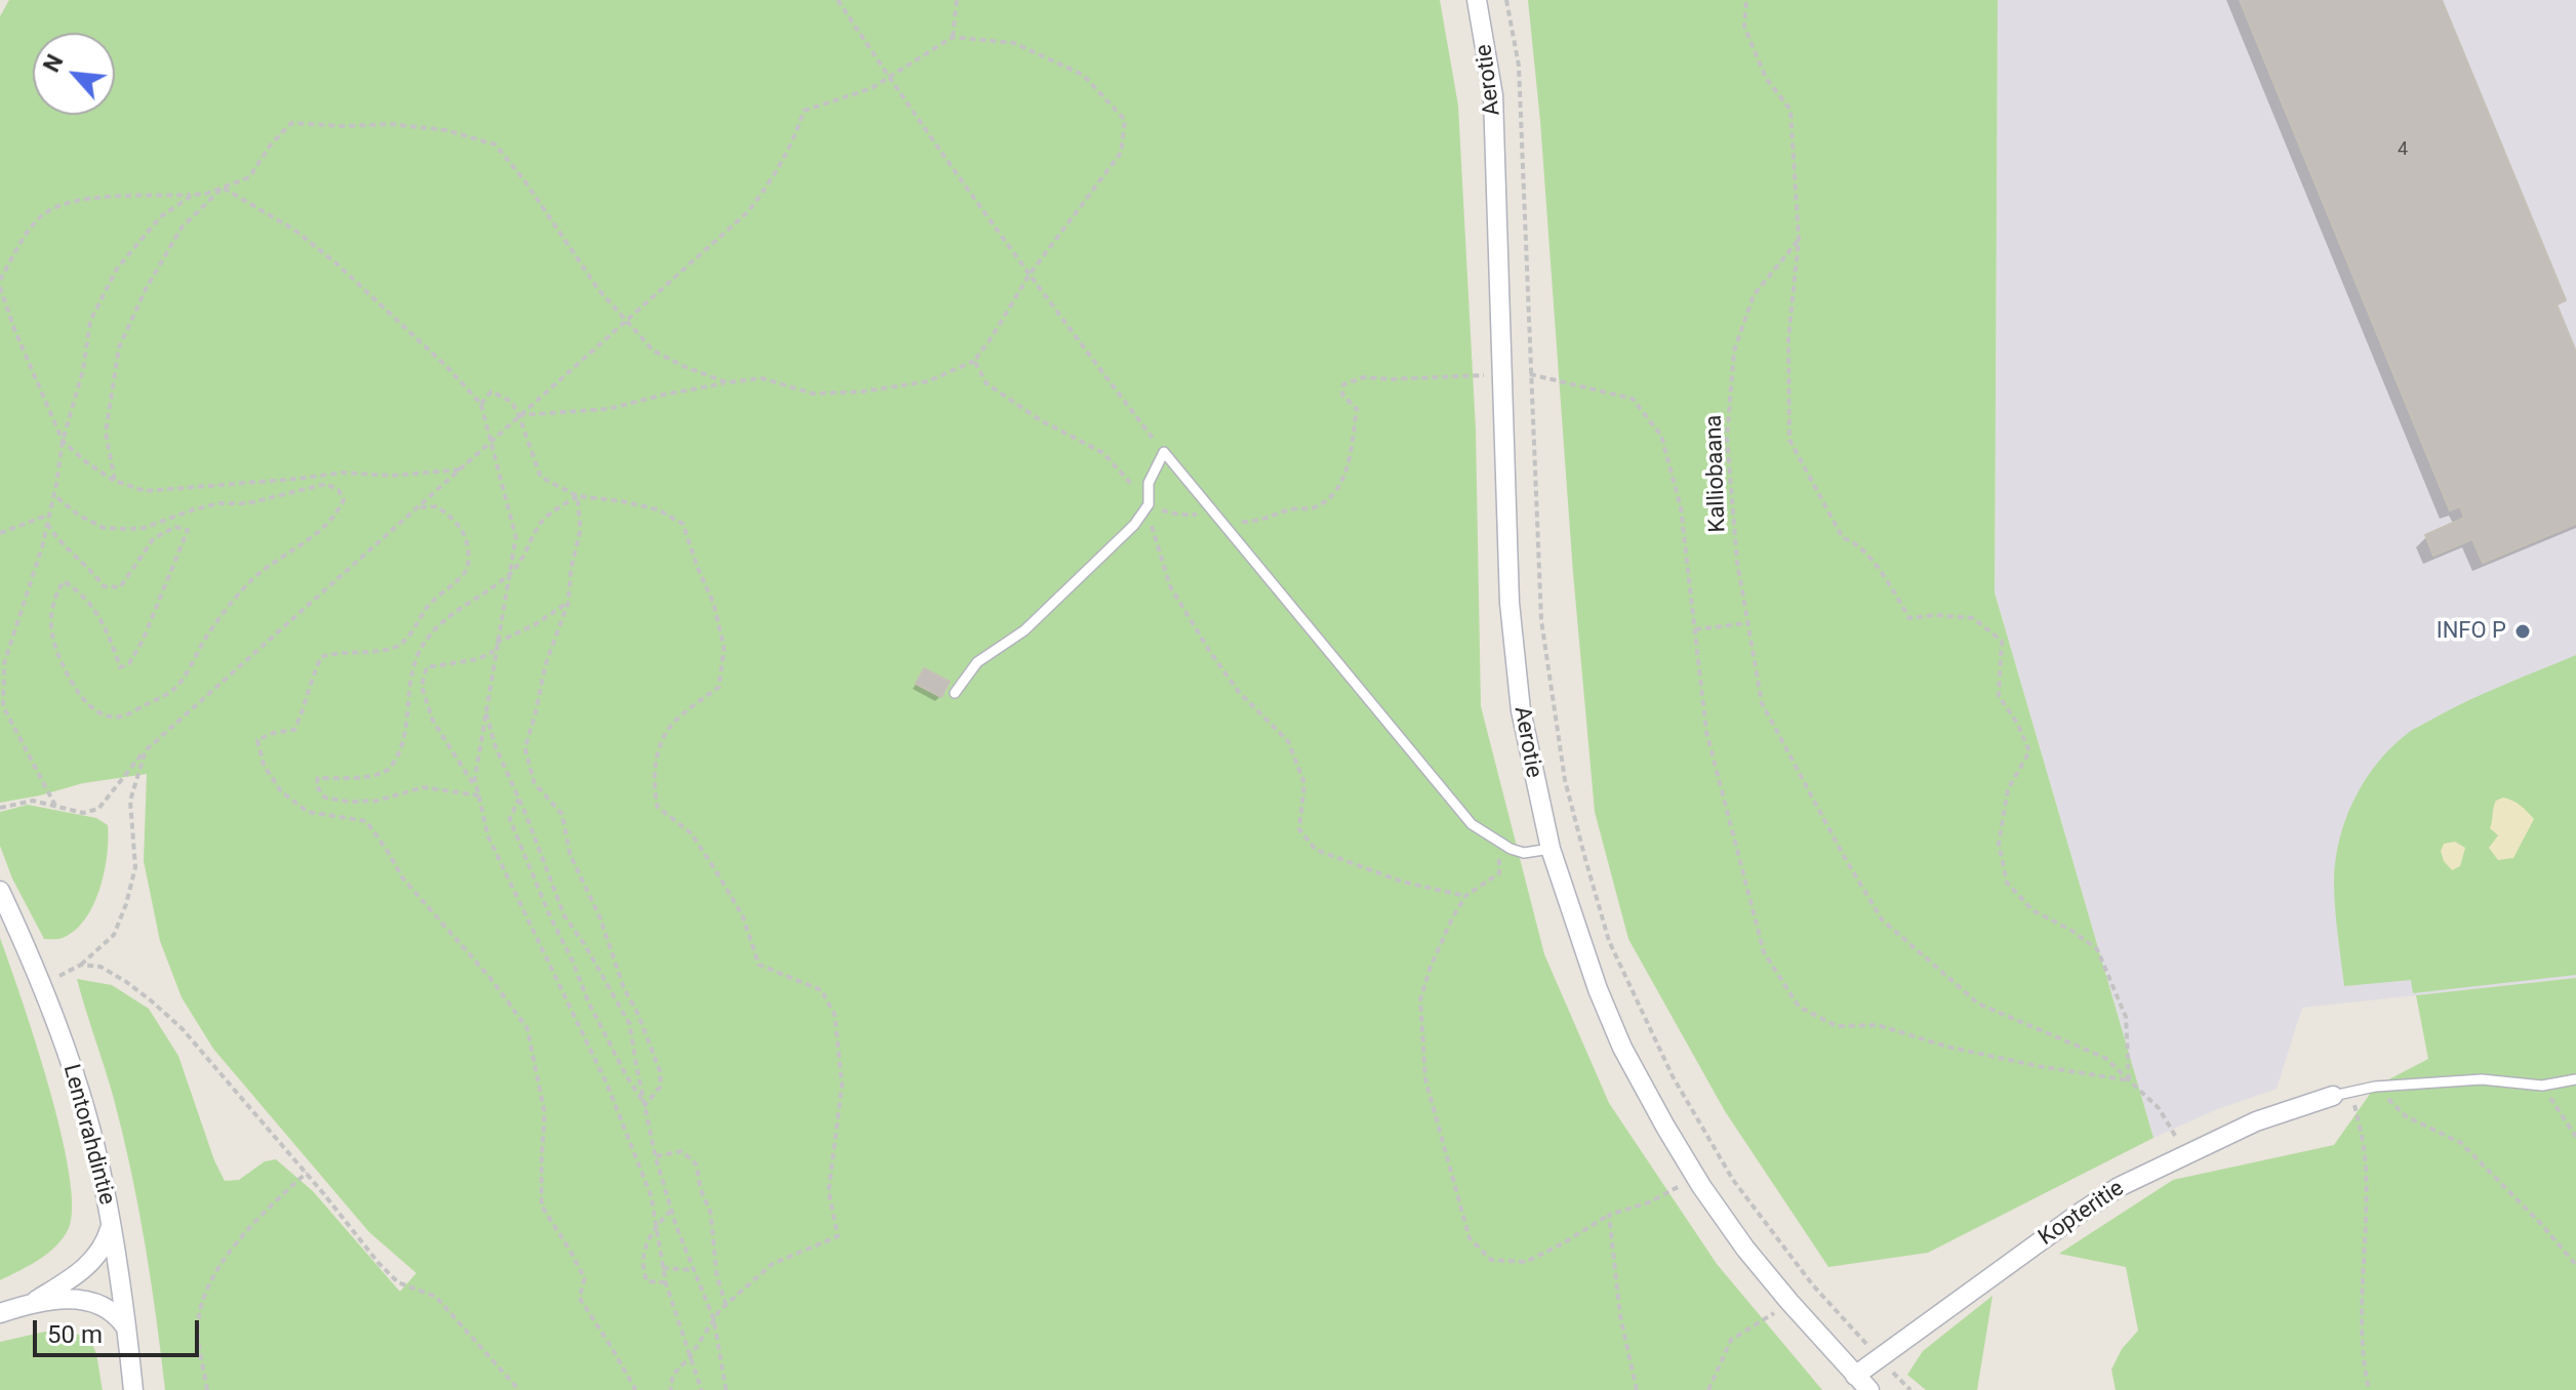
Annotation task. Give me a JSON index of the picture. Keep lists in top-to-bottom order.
{
  "streets": {
    "street": ["Aerotie", "Lentorahdintie", "Kopteritie"],
    "path": ["Kalliobaana"]
  },
  "crossings": [
    ["Aerotie", "Kopteritie"],
    ["Kalliobaana", "Kopteritie"]
  ],
  "places": ["INFO P"],
  "house_numbers": ["4"],
  "scale_bar": "50 m",
  "north": "top left"
}
